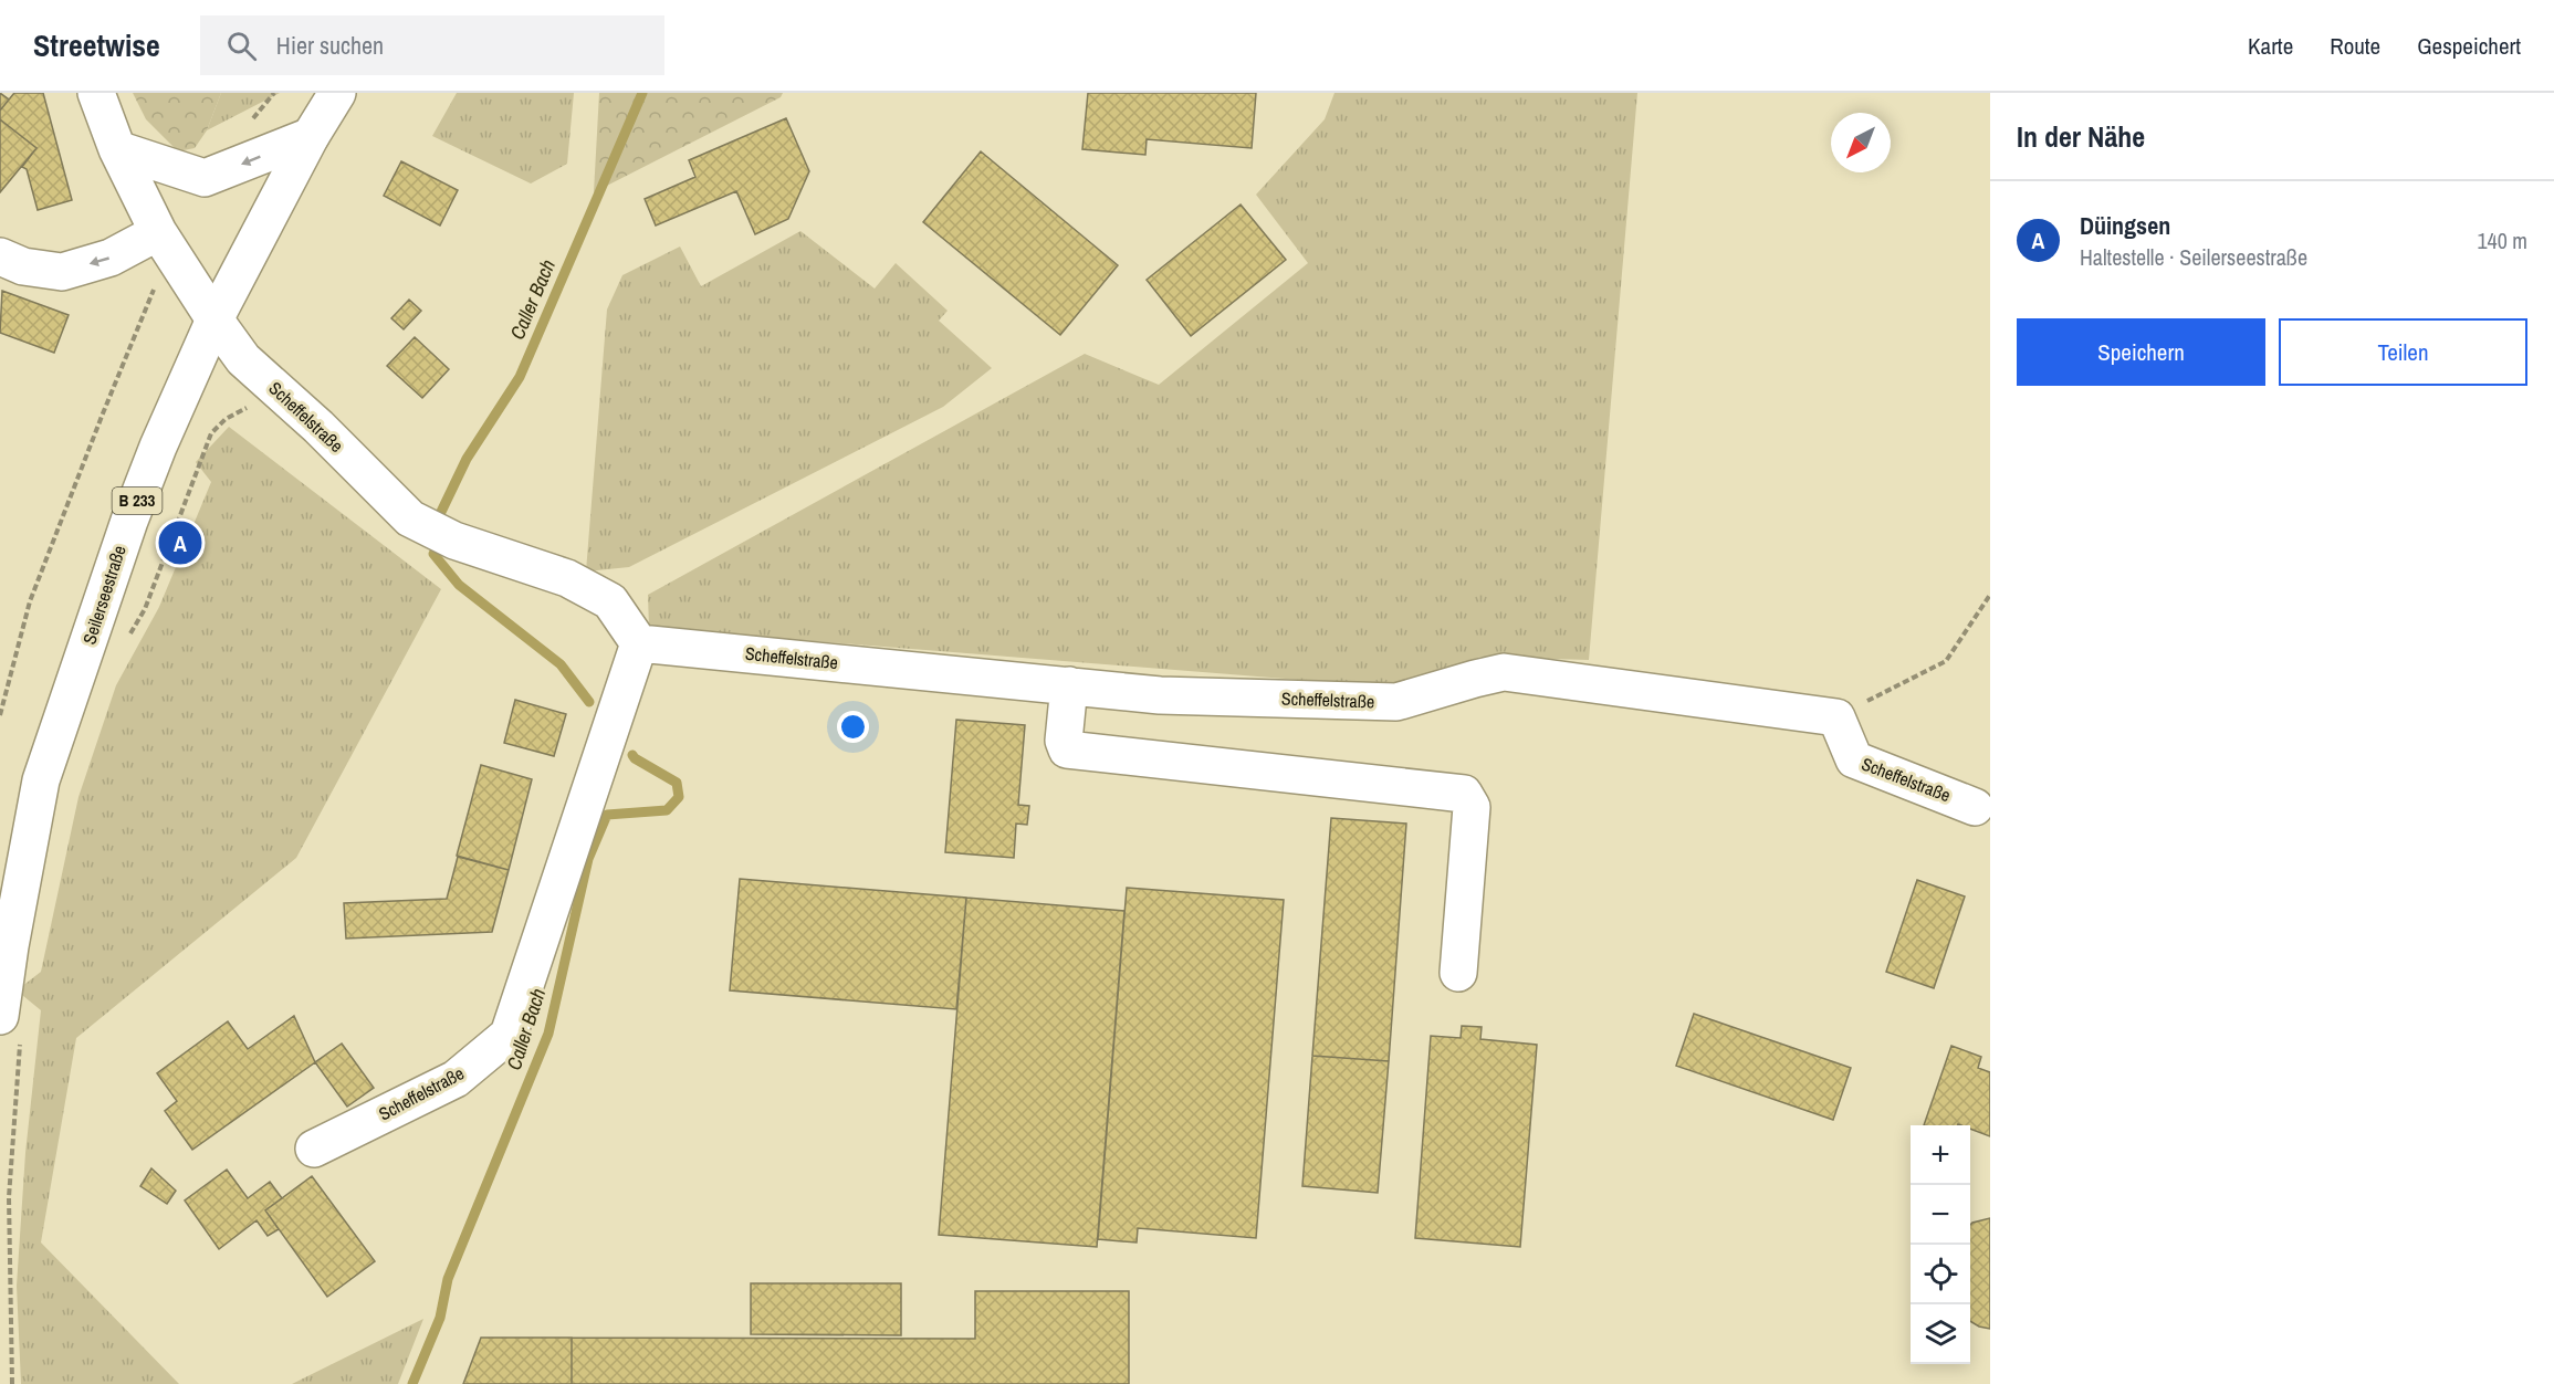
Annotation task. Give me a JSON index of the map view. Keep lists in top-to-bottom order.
{
  "streets": {
    "street": ["Scheffelstraße", "B 233", "Seilerseestraße"]
  },
  "crossings": [
    ["Scheffelstraße", "Seilerseestraße"]
  ],
  "water": ["Caller Bach"],
  "north": "bottom left",
  "page": {
    "header": "Streetwise",
    "search": "Hier suchen",
    "nav": ["Karte", "Route", "Gespeichert"],
    "heading": "In der Nähe",
    "list": [
      {
        "mark": "A",
        "name": "Düingsen",
        "note": "Haltestelle · Seilerseestraße",
        "value": "140 m"
      }
    ],
    "buttons": ["Speichern", "Teilen"],
    "pins": "A",
    "map_buttons": ["+", "−"]
  }
}
